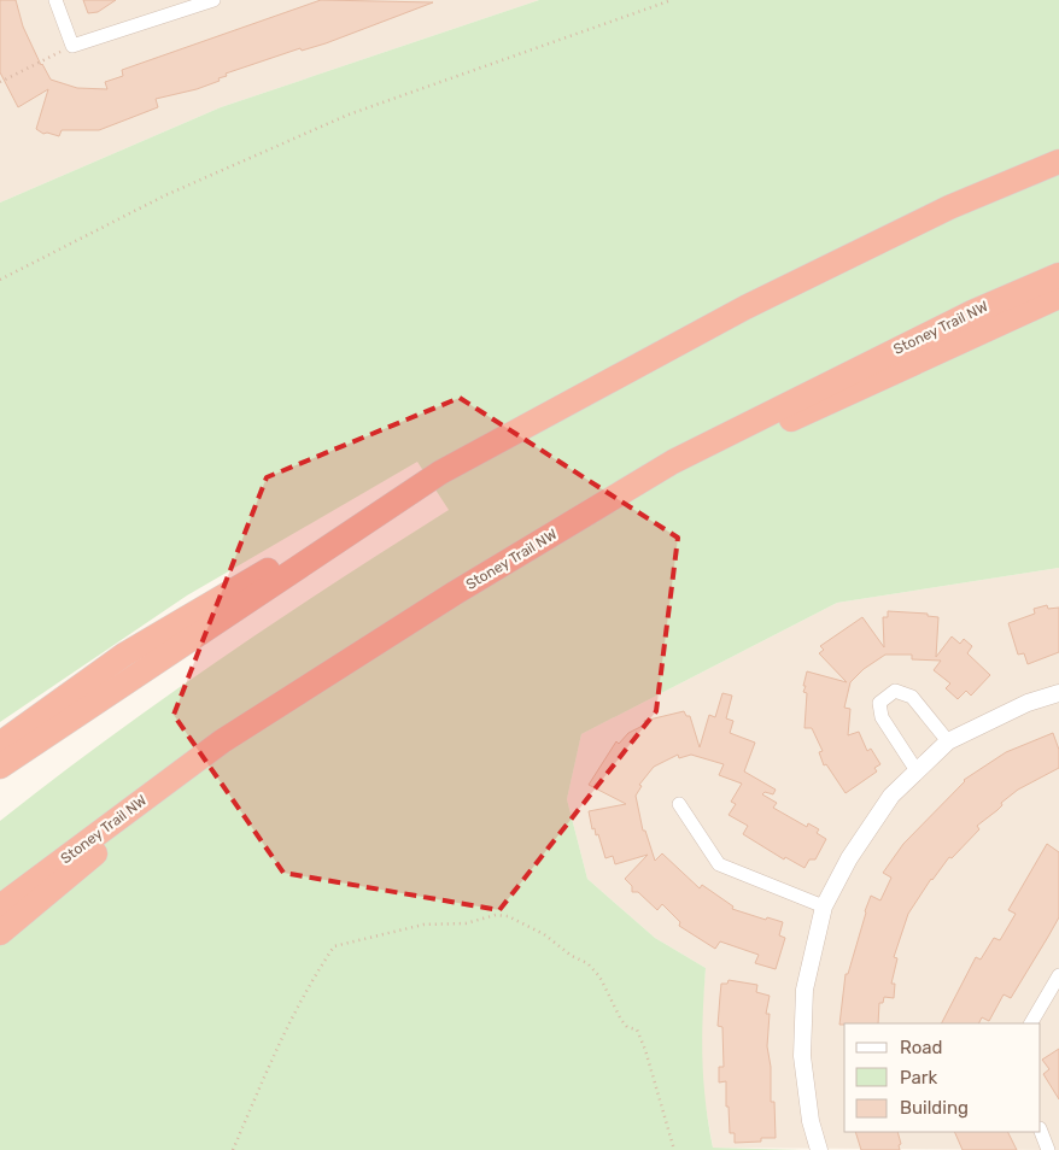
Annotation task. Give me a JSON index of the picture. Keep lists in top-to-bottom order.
{
  "streets": {
    "highway": ["Stoney Trail NW"]
  },
  "legend": ["Road", "Park", "Building"]
}
